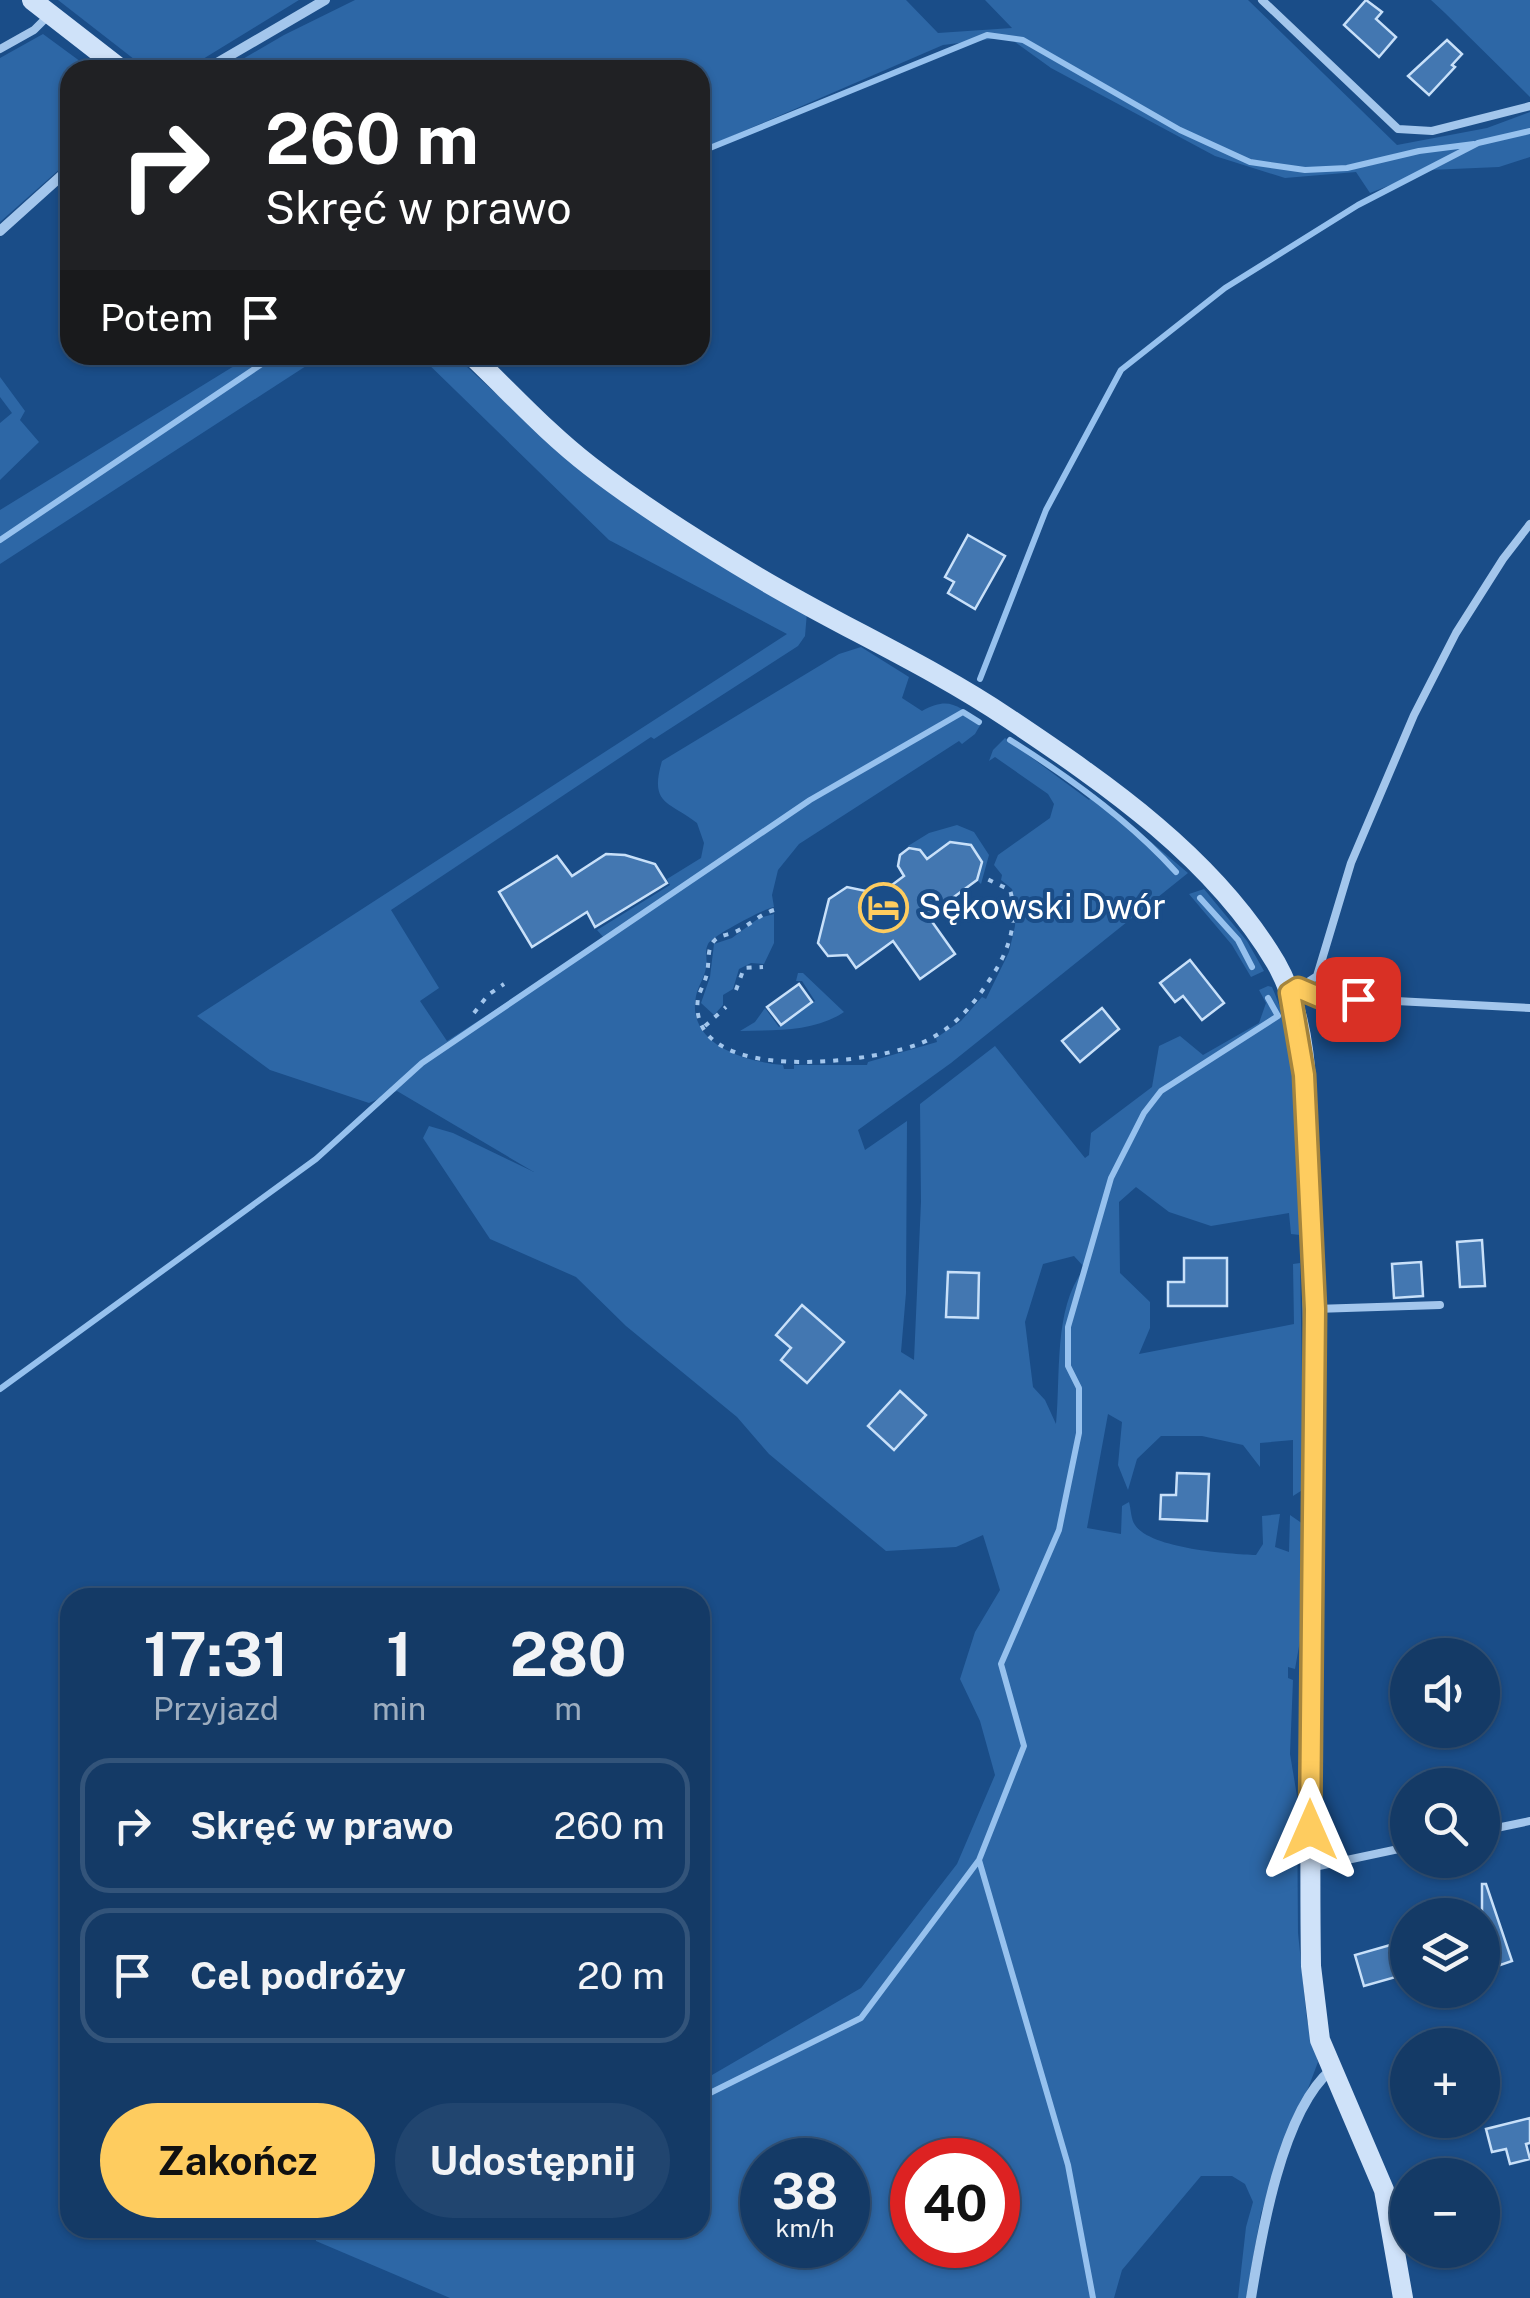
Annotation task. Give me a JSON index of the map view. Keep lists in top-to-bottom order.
{
  "places": {
    "hotel": ["Sękowski Dwór"]
  },
  "page": {
    "turn": ["260 m", "Skręć w prawo"],
    "then": "Potem",
    "eta": [
      "17:31",
      "Przyjazd",
      "1",
      "min",
      "280",
      "m"
    ],
    "map_buttons": ["+", "−"],
    "list": [
      {
        "name": "Skręć w prawo",
        "value": "260 m"
      },
      {
        "name": "Cel podróży",
        "value": "20 m"
      }
    ],
    "buttons": ["Zakończ", "Udostępnij"],
    "speed": "38 km/h",
    "limit": "40"
  }
}
